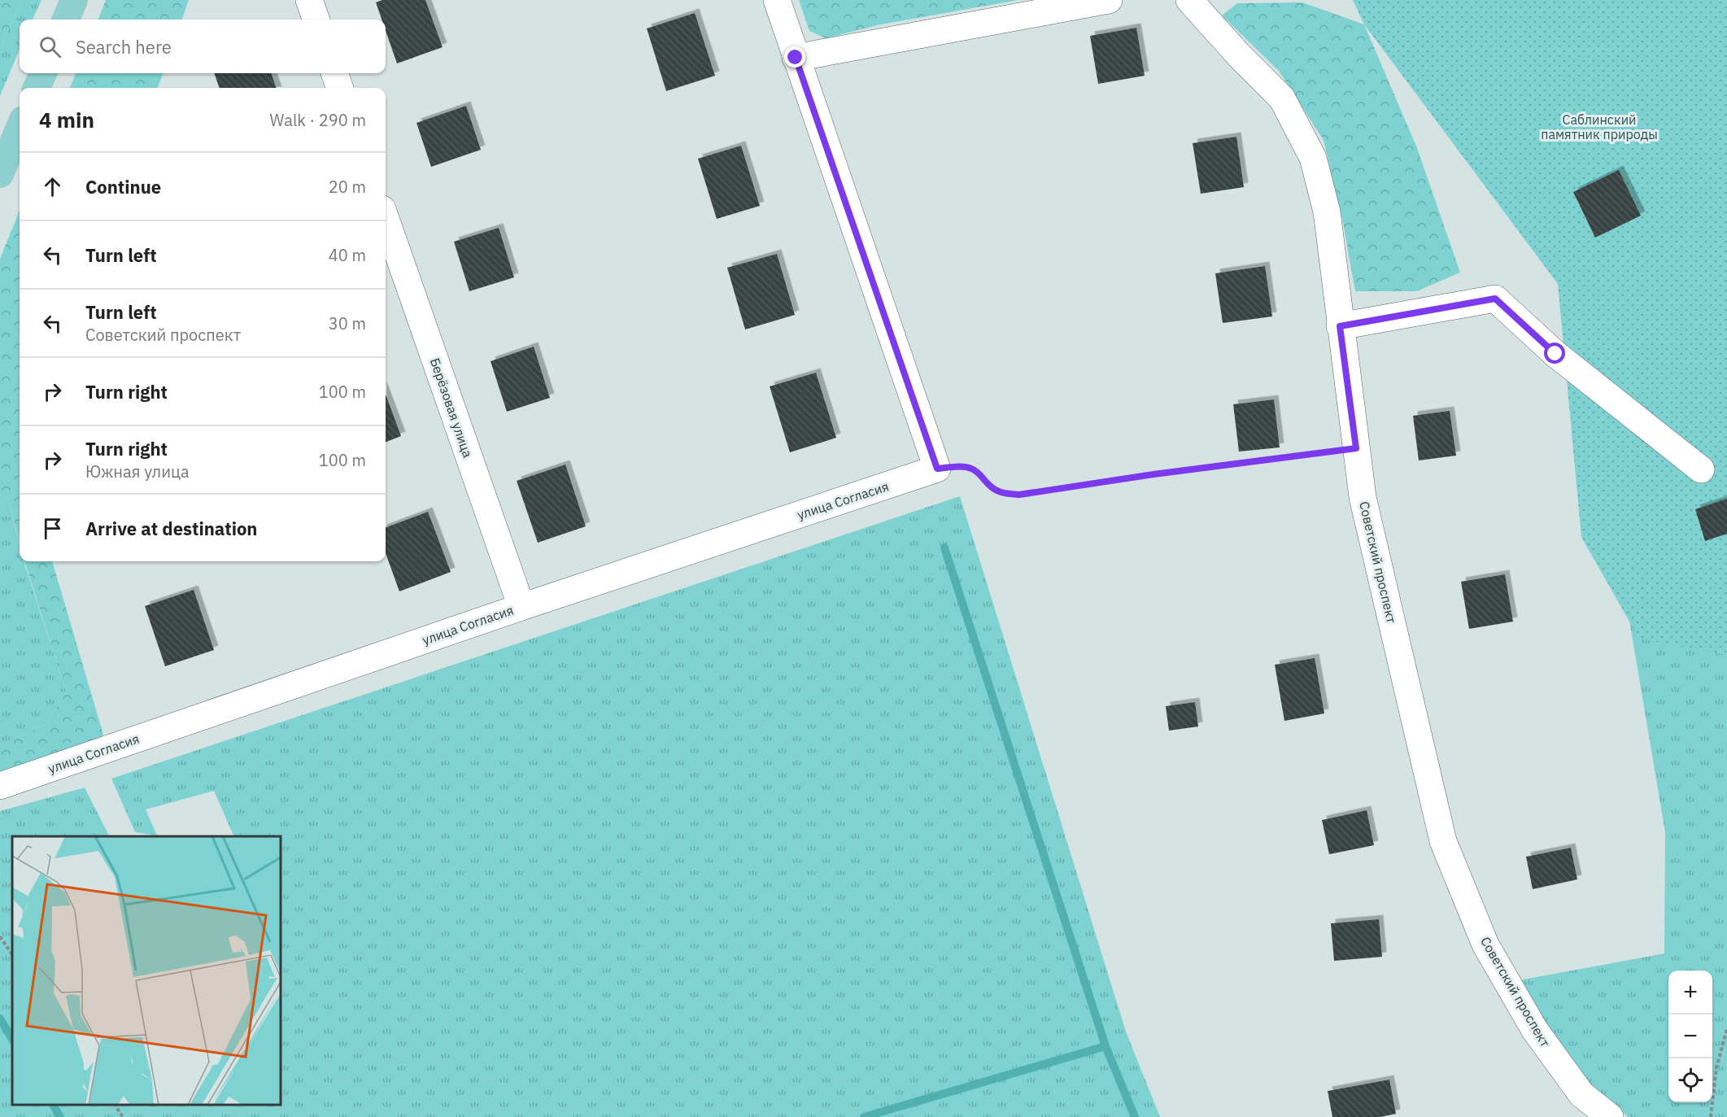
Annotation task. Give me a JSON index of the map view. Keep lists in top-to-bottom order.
{
  "streets": {
    "street": ["Берёзовая улица", "улица Согласия", "Советский проспект"]
  },
  "crossings": [
    ["Берёзовая улица", "улица Согласия"]
  ],
  "parks": ["Саблинский памятник природы"],
  "page": {
    "search": "Search here",
    "heading": ["4 min", "Walk · 290 m"],
    "list": [
      ["Continue", "20 m"],
      ["Turn left", "40 m"],
      ["Turn left", "Советский проспект", "30 m"],
      ["Turn right", "100 m"],
      ["Turn right", "Южная улица", "100 m"],
      "Arrive at destination"
    ],
    "map_buttons": ["+", "−"]
  }
}
